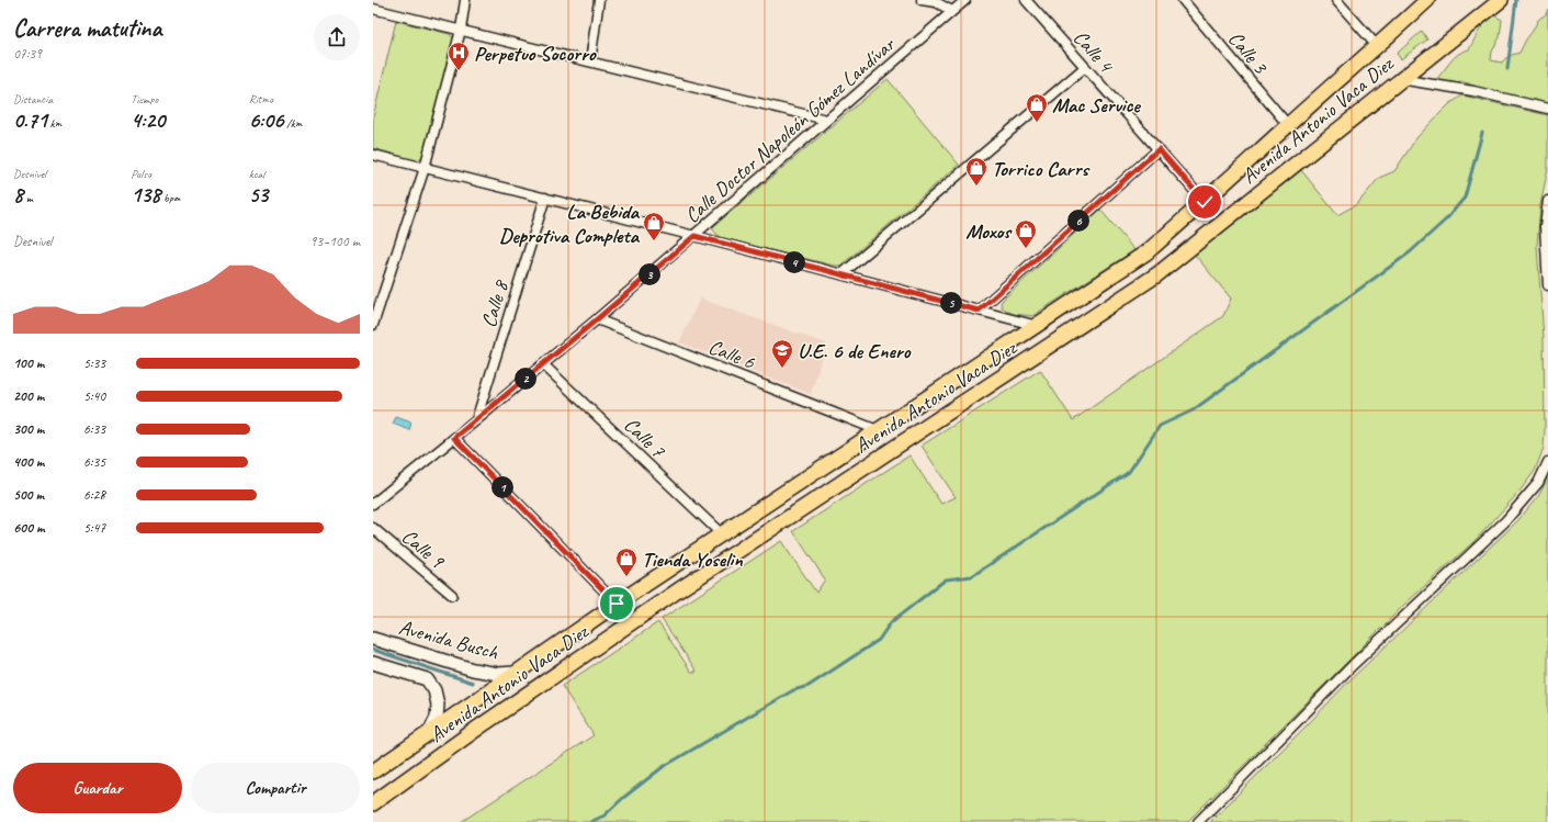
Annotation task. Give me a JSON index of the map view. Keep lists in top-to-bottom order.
{
  "streets": {
    "highway": ["Avenida Antonio Vaca Diez"],
    "main road": ["Avenida Busch"],
    "street": [
      "Calle 4",
      "Calle 3",
      "Calle Doctor Napoleón Gómez Landívar",
      "Calle 8",
      "Calle 6",
      "Calle 7",
      "Calle 9"
    ]
  },
  "crossings": [
    ["Calle 4", "Avenida Antonio Vaca Diez"],
    ["Calle 3", "Avenida Antonio Vaca Diez"],
    ["Avenida Antonio Vaca Diez", "Calle 6"],
    ["Avenida Antonio Vaca Diez", "Calle 7"],
    ["Avenida Antonio Vaca Diez", "Avenida Busch"],
    ["Calle Doctor Napoleón Gómez Landívar", "Calle 8"],
    ["Calle Doctor Napoleón Gómez Landívar", "Calle 6"],
    ["Calle Doctor Napoleón Gómez Landívar", "Calle 7"]
  ],
  "places": {
    "hospital": ["Perpetuo Socorro"],
    "shop": [
      "Mac Service",
      "Torrico Carrs",
      "La Bebida Deprotiva Completa",
      "Moxos",
      "Tienda Yoselin"
    ],
    "school or university": ["U.E. 6 de Enero"]
  },
  "page": {
    "heading": ["Carrera matutina", "07:39"],
    "stats": [
      ["Distancia", "0.71 km"],
      ["Tiempo", "4:20"],
      ["Ritmo", "6:06 /km"],
      ["Desnivel", "8 m"],
      ["Pulso", "138 bpm"],
      ["kcal", "53"]
    ],
    "pins": [
      "6",
      "4",
      "3",
      "5",
      "2",
      "1"
    ],
    "chart": ["Desnivel", "93–100 m"],
    "list": [
      {
        "name": "100 m",
        "note": "5:33"
      },
      {
        "name": "200 m",
        "note": "5:40"
      },
      {
        "name": "300 m",
        "note": "6:33"
      },
      {
        "name": "400 m",
        "note": "6:35"
      },
      {
        "name": "500 m",
        "note": "6:28"
      },
      {
        "name": "600 m",
        "note": "5:47"
      }
    ],
    "buttons": ["Guardar", "Compartir"]
  }
}
